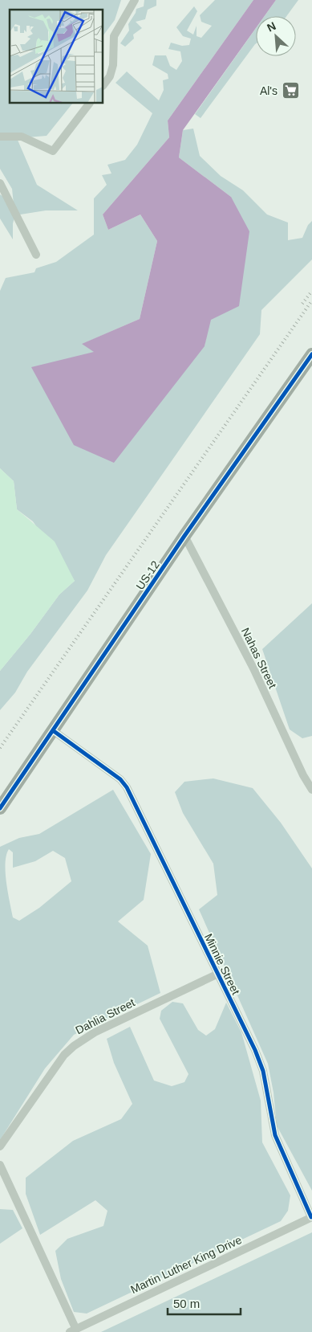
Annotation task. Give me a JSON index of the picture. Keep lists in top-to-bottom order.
{
  "streets": {
    "main road": ["US-12"],
    "street": [
      "Nahas Street",
      "Minnie Street",
      "Dahlia Street",
      "Martin Luther King Drive"
    ]
  },
  "crossings": [
    ["US-12", "Nahas Street"],
    ["US-12", "Minnie Street"],
    ["Minnie Street", "Dahlia Street"],
    ["Minnie Street", "Martin Luther King Drive"]
  ],
  "places": {
    "supermarket": ["Al's"]
  },
  "scale_bar": "50 m",
  "north": "top left"
}
